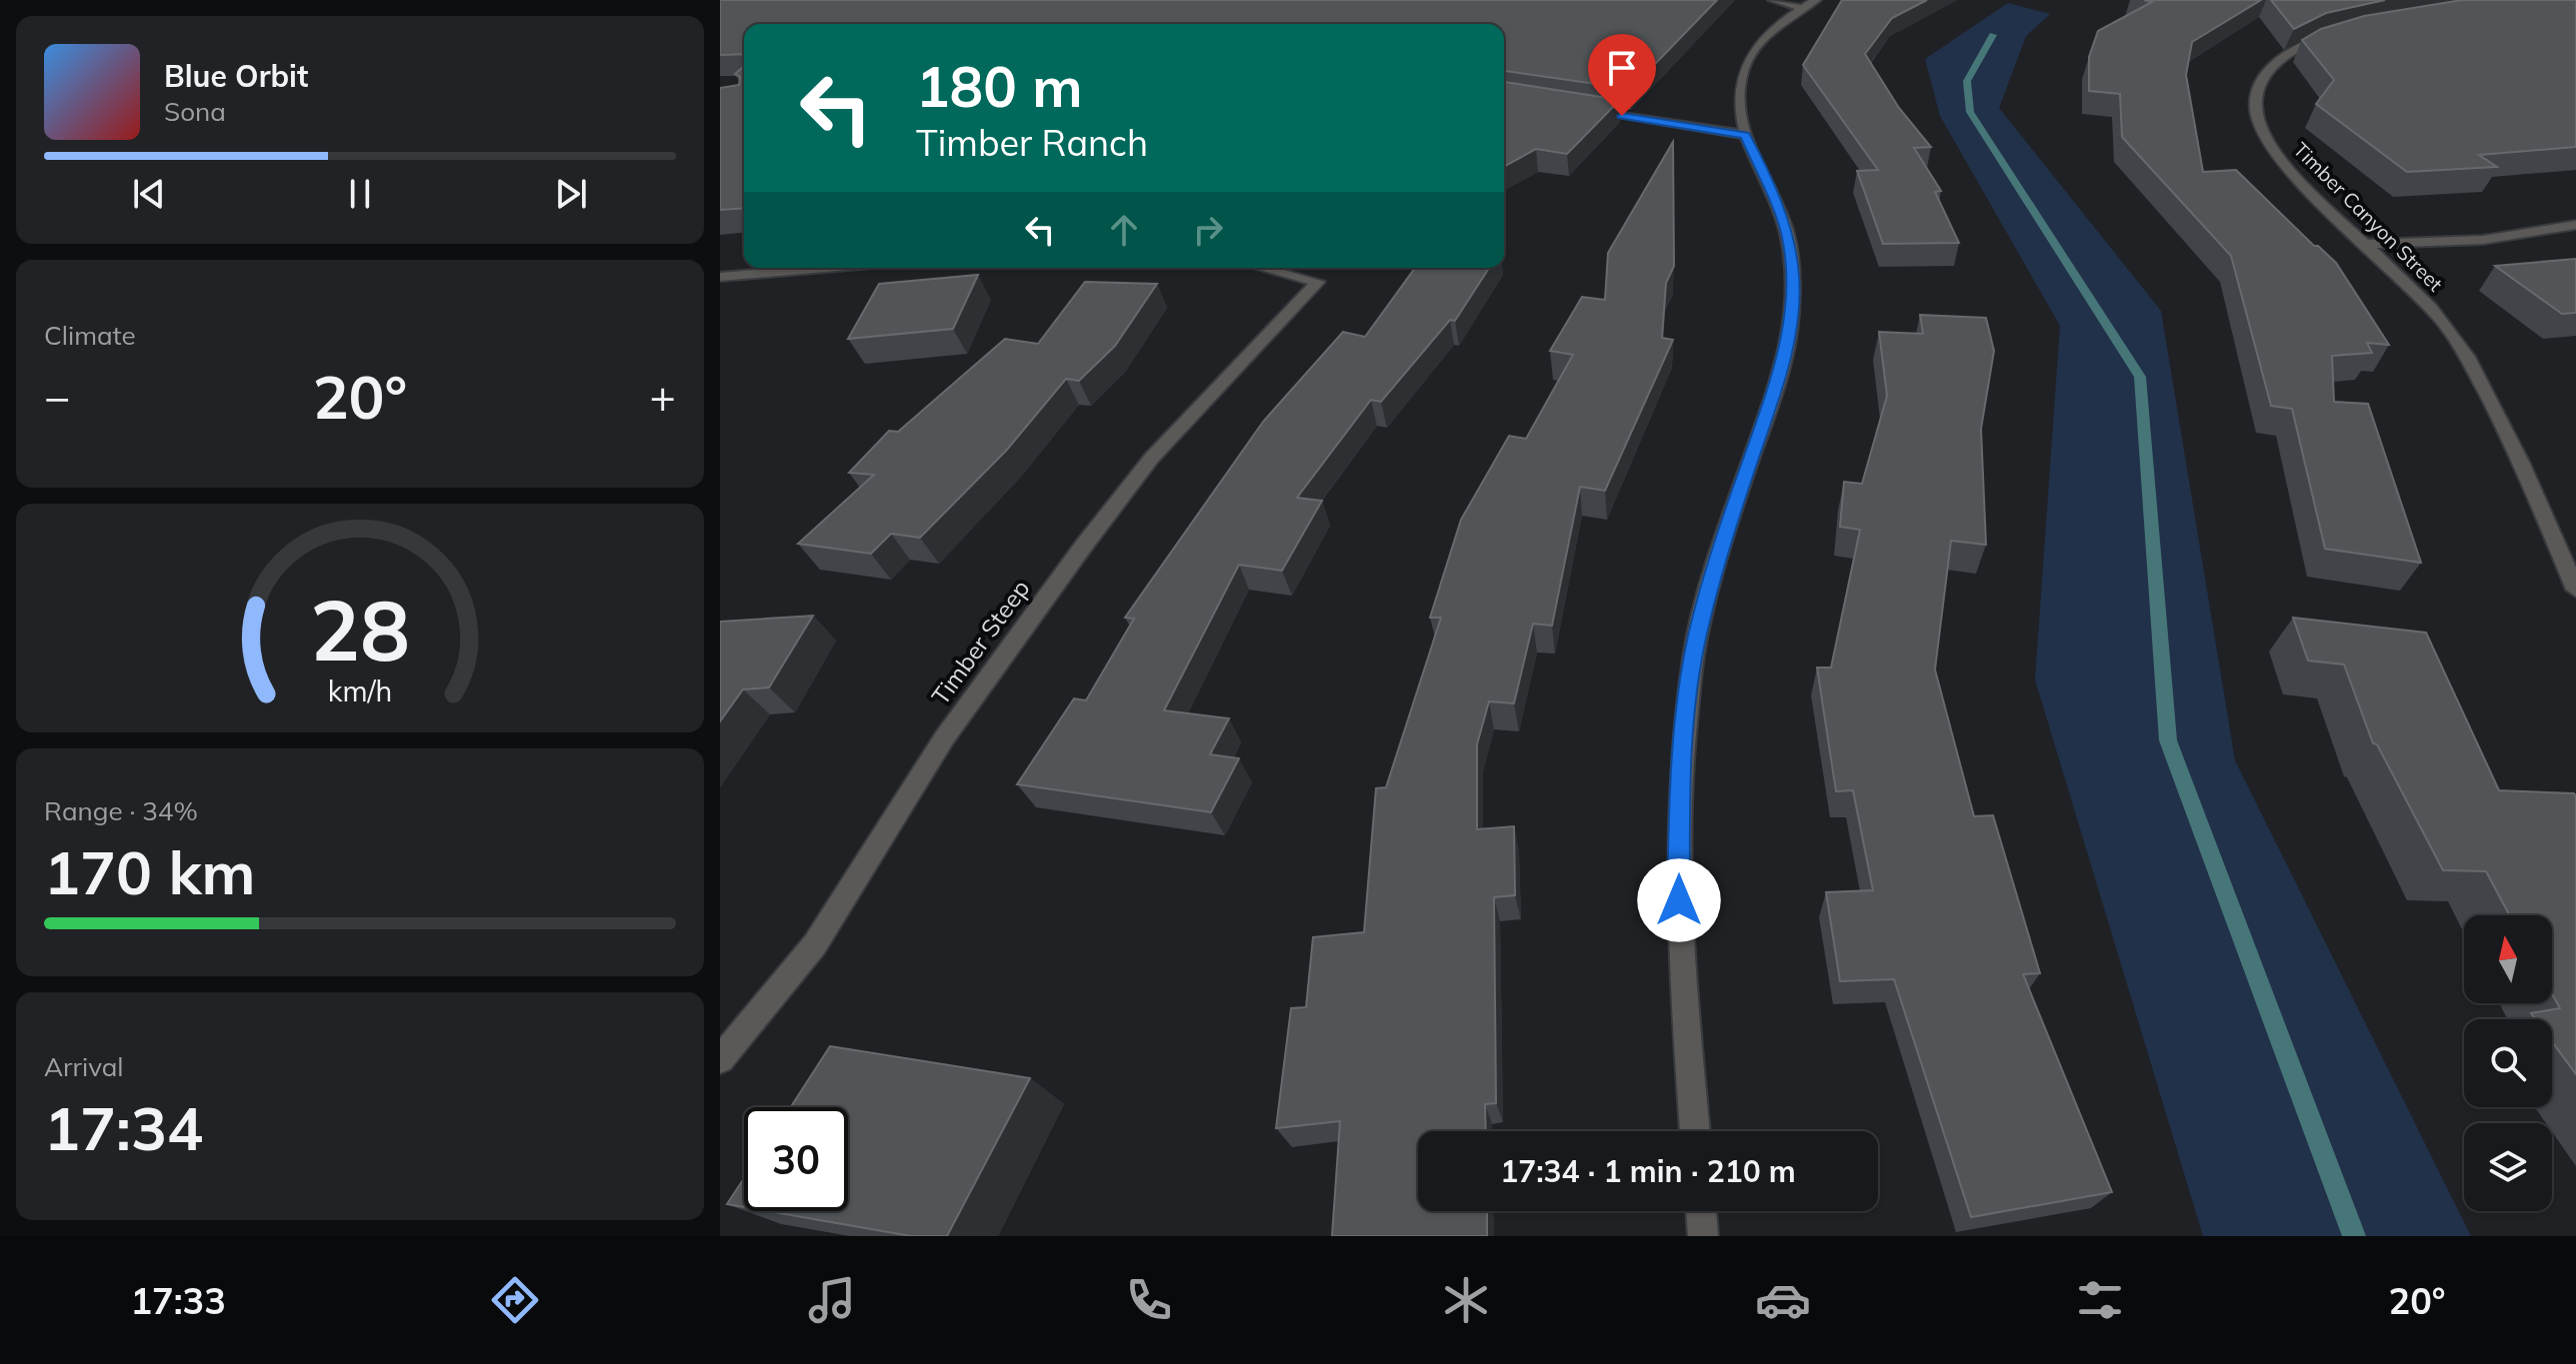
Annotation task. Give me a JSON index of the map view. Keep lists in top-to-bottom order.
{
  "streets": {
    "street": ["Timber Canyon Street", "Timber Steep"]
  },
  "north": "top",
  "page": {
    "turn": ["180 m", "Timber Ranch"],
    "song": ["Blue Orbit", "Sona"],
    "tile": [
      "Climate",
      ["Range · 34%", "170 km"],
      ["Arrival", "17:34"]
    ],
    "heat": ["−", "20°", "+"],
    "limit": "30",
    "trip": "17:34 · 1 min · 210 m",
    "tabs": ["17:33", "20°"],
    "gauge": ["28", "km/h"]
  }
}
